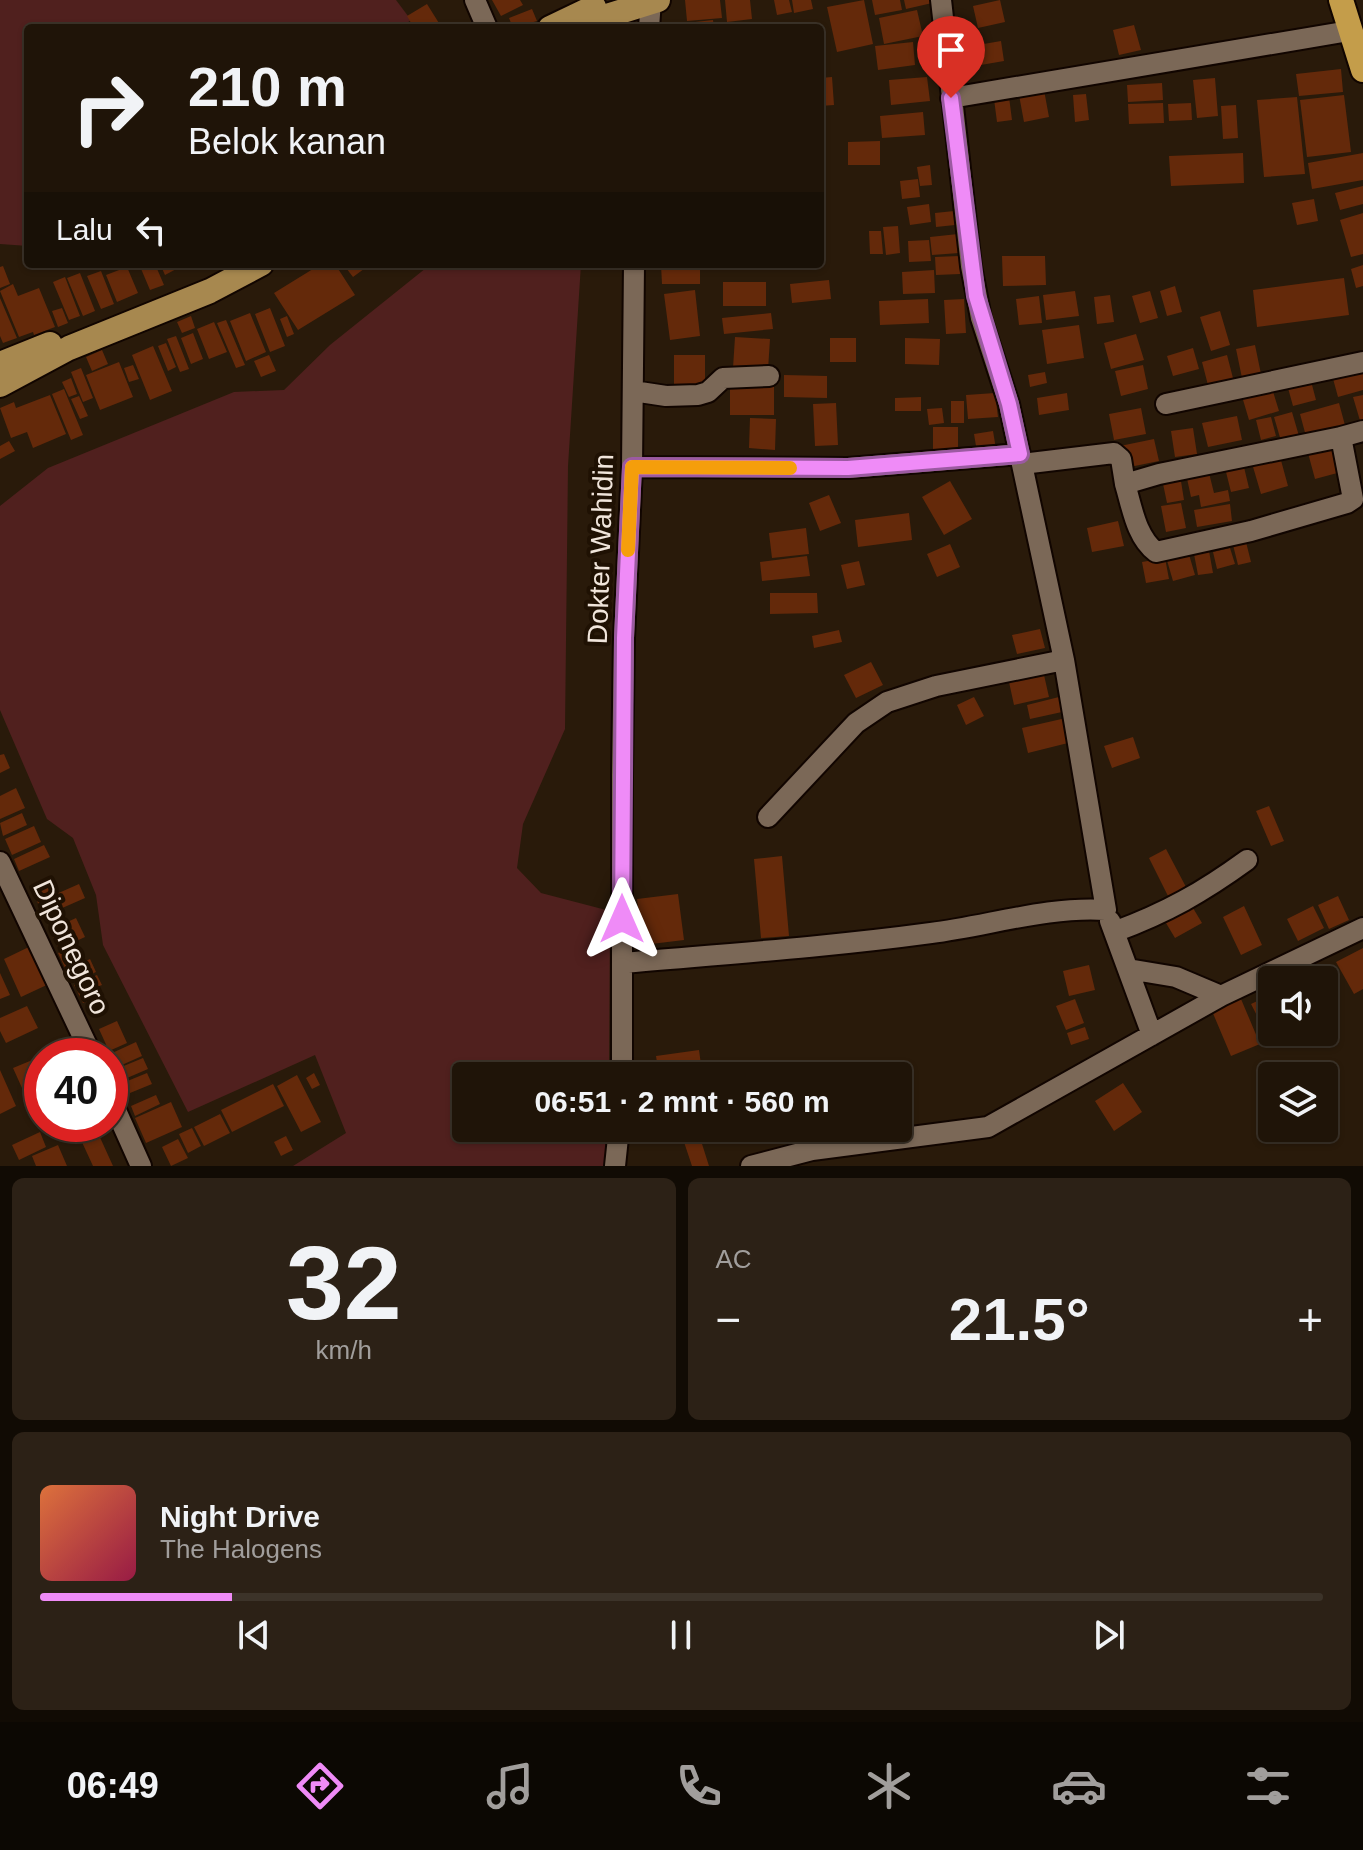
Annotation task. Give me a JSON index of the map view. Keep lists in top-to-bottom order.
{
  "streets": {
    "street": ["Dokter Wahidin", "Diponegoro"]
  },
  "page": {
    "turn": ["210 m", "Belok kanan"],
    "then": "Lalu",
    "limit": "40",
    "trip": "06:51 · 2 mnt · 560 m",
    "tile": [
      ["32", "km/h"],
      "AC"
    ],
    "heat": ["−", "21.5°", "+"],
    "song": ["Night Drive", "The Halogens"],
    "tabs": "06:49"
  }
}
